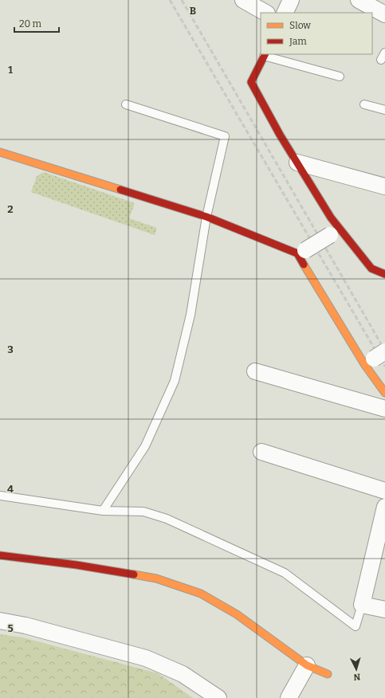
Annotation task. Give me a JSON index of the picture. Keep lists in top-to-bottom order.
{
  "legend": ["Slow", "Jam"],
  "scale_bar": "20 m",
  "north": "bottom",
  "grid": {
    "columns": ["B"],
    "rows": [
      "1",
      "2",
      "3",
      "4",
      "5"
    ]
  }
}
